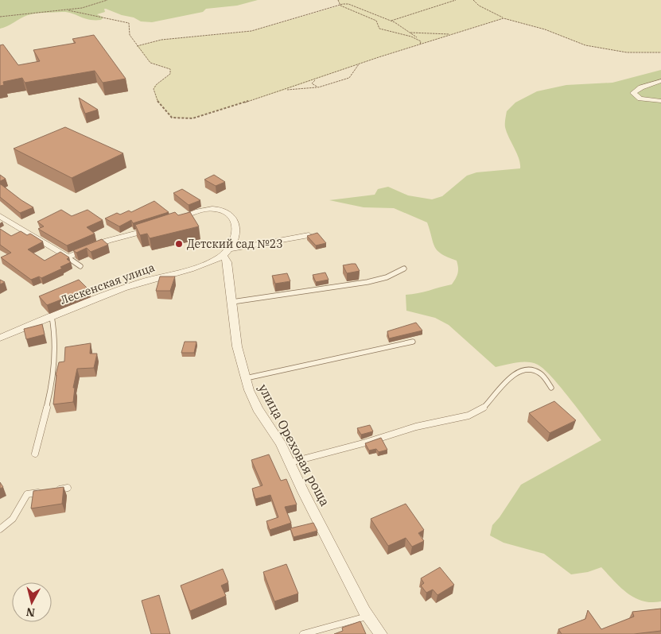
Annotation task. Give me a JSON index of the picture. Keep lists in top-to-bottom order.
{
  "streets": {
    "street": ["Лескенская улица", "улица Ореховая роща"]
  },
  "crossings": [
    ["Лескенская улица", "улица Ореховая роща"]
  ],
  "places": ["Детский сад №23"],
  "north": "bottom"
}
